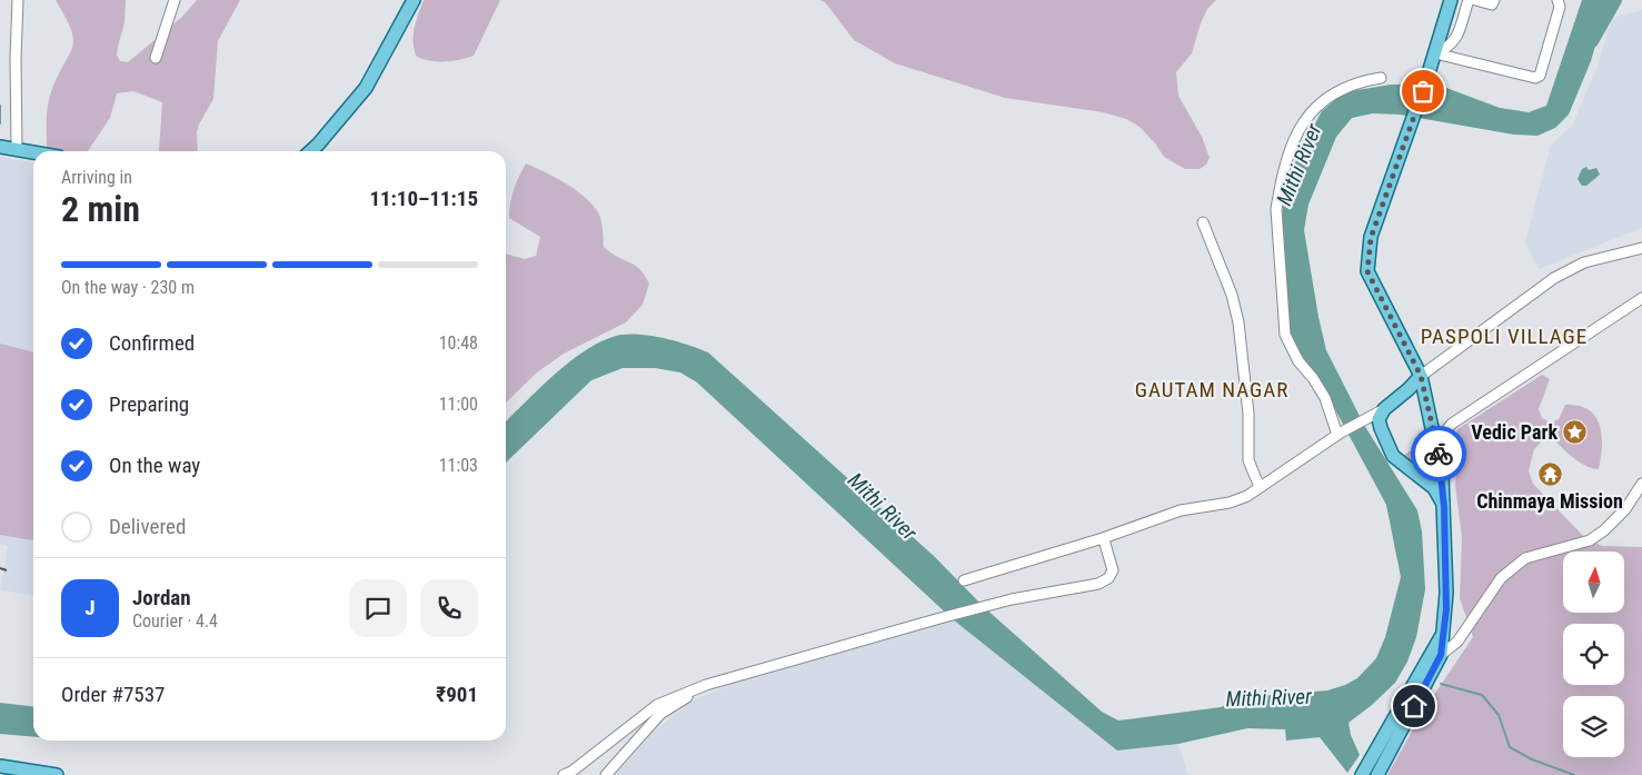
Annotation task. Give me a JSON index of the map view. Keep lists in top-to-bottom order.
{
  "districts": ["PASPOLI VILLAGE", "GAUTAM NAGAR"],
  "water": ["Mithi River"],
  "places": {
    "place": ["Vedic Park"],
    "temple": ["Chinmaya Mission"]
  },
  "north": "top",
  "page": {
    "heading": ["2 min", "Arriving in", "11:10–11:15"],
    "panel": [
      "Jordan",
      "Courier · 4.4",
      "Order #7537",
      "₹901"
    ],
    "bar": "On the way · 230 m",
    "list": [
      ["Confirmed", "10:48"],
      ["Preparing", "11:00"],
      ["On the way", "11:03"],
      "Delivered"
    ],
    "round": "J"
  }
}
